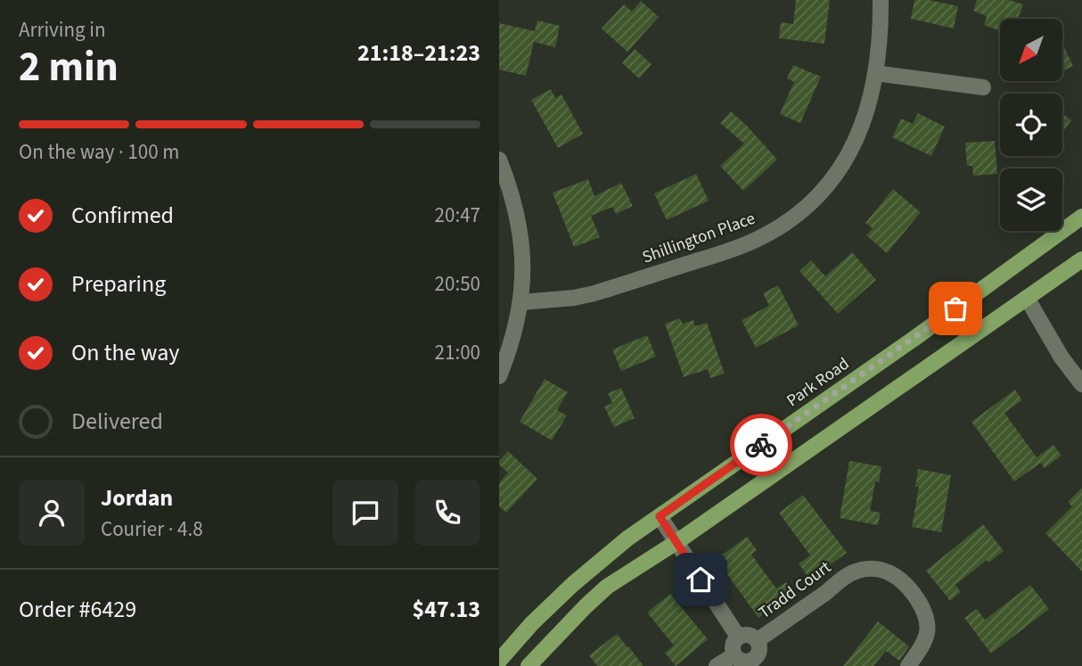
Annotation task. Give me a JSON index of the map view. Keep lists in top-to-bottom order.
{
  "streets": {
    "main road": ["Park Road"],
    "street": ["Shillington Place", "Tradd Court"]
  },
  "north": "bottom left",
  "page": {
    "heading": ["2 min", "Arriving in", "21:18–21:23"],
    "panel": [
      "Jordan",
      "Courier · 4.8",
      "Order #6429",
      "$47.13"
    ],
    "bar": "On the way · 100 m",
    "list": [
      ["Confirmed", "20:47"],
      ["Preparing", "20:50"],
      ["On the way", "21:00"],
      "Delivered"
    ]
  }
}
